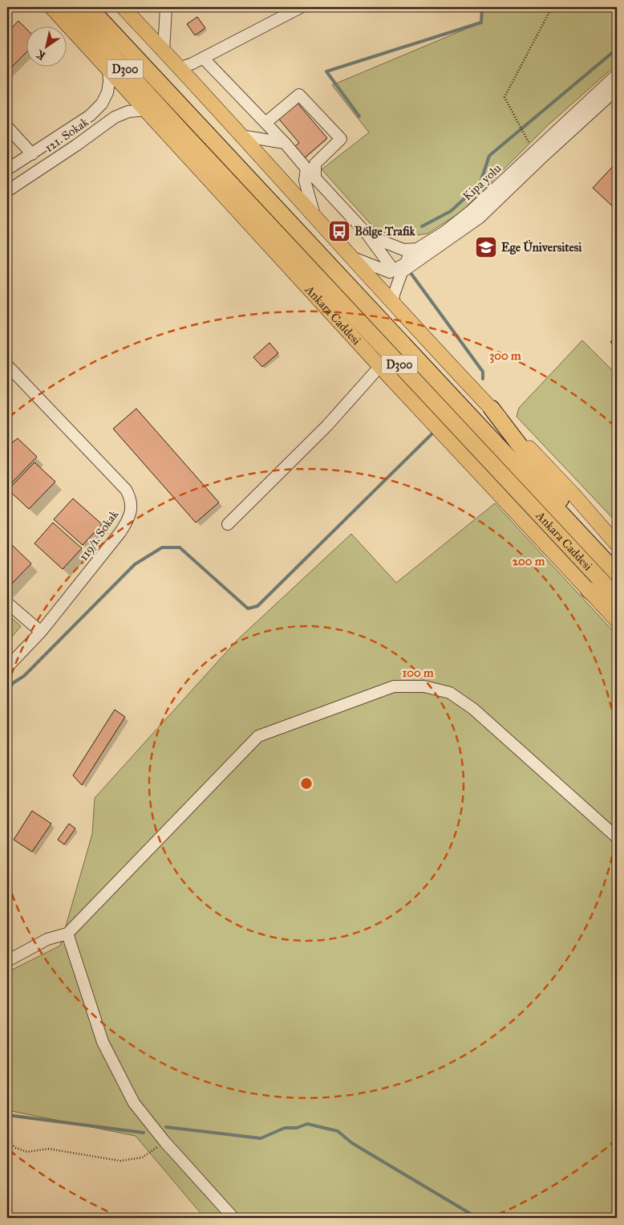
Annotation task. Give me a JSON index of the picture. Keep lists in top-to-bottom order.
{
  "streets": {
    "highway": ["D300", "Ankara Caddesi"],
    "street": ["121. Sokak", "Kipa yolu", "119/1. Sokak"]
  },
  "crossings": [
    ["121. Sokak", "Ankara Caddesi"]
  ],
  "places": {
    "bus stop": ["Bölge Trafik"],
    "school or university": ["Ege Üniversitesi"]
  },
  "north": "bottom left",
  "rings": ["300 m", "200 m", "100 m"]
}
